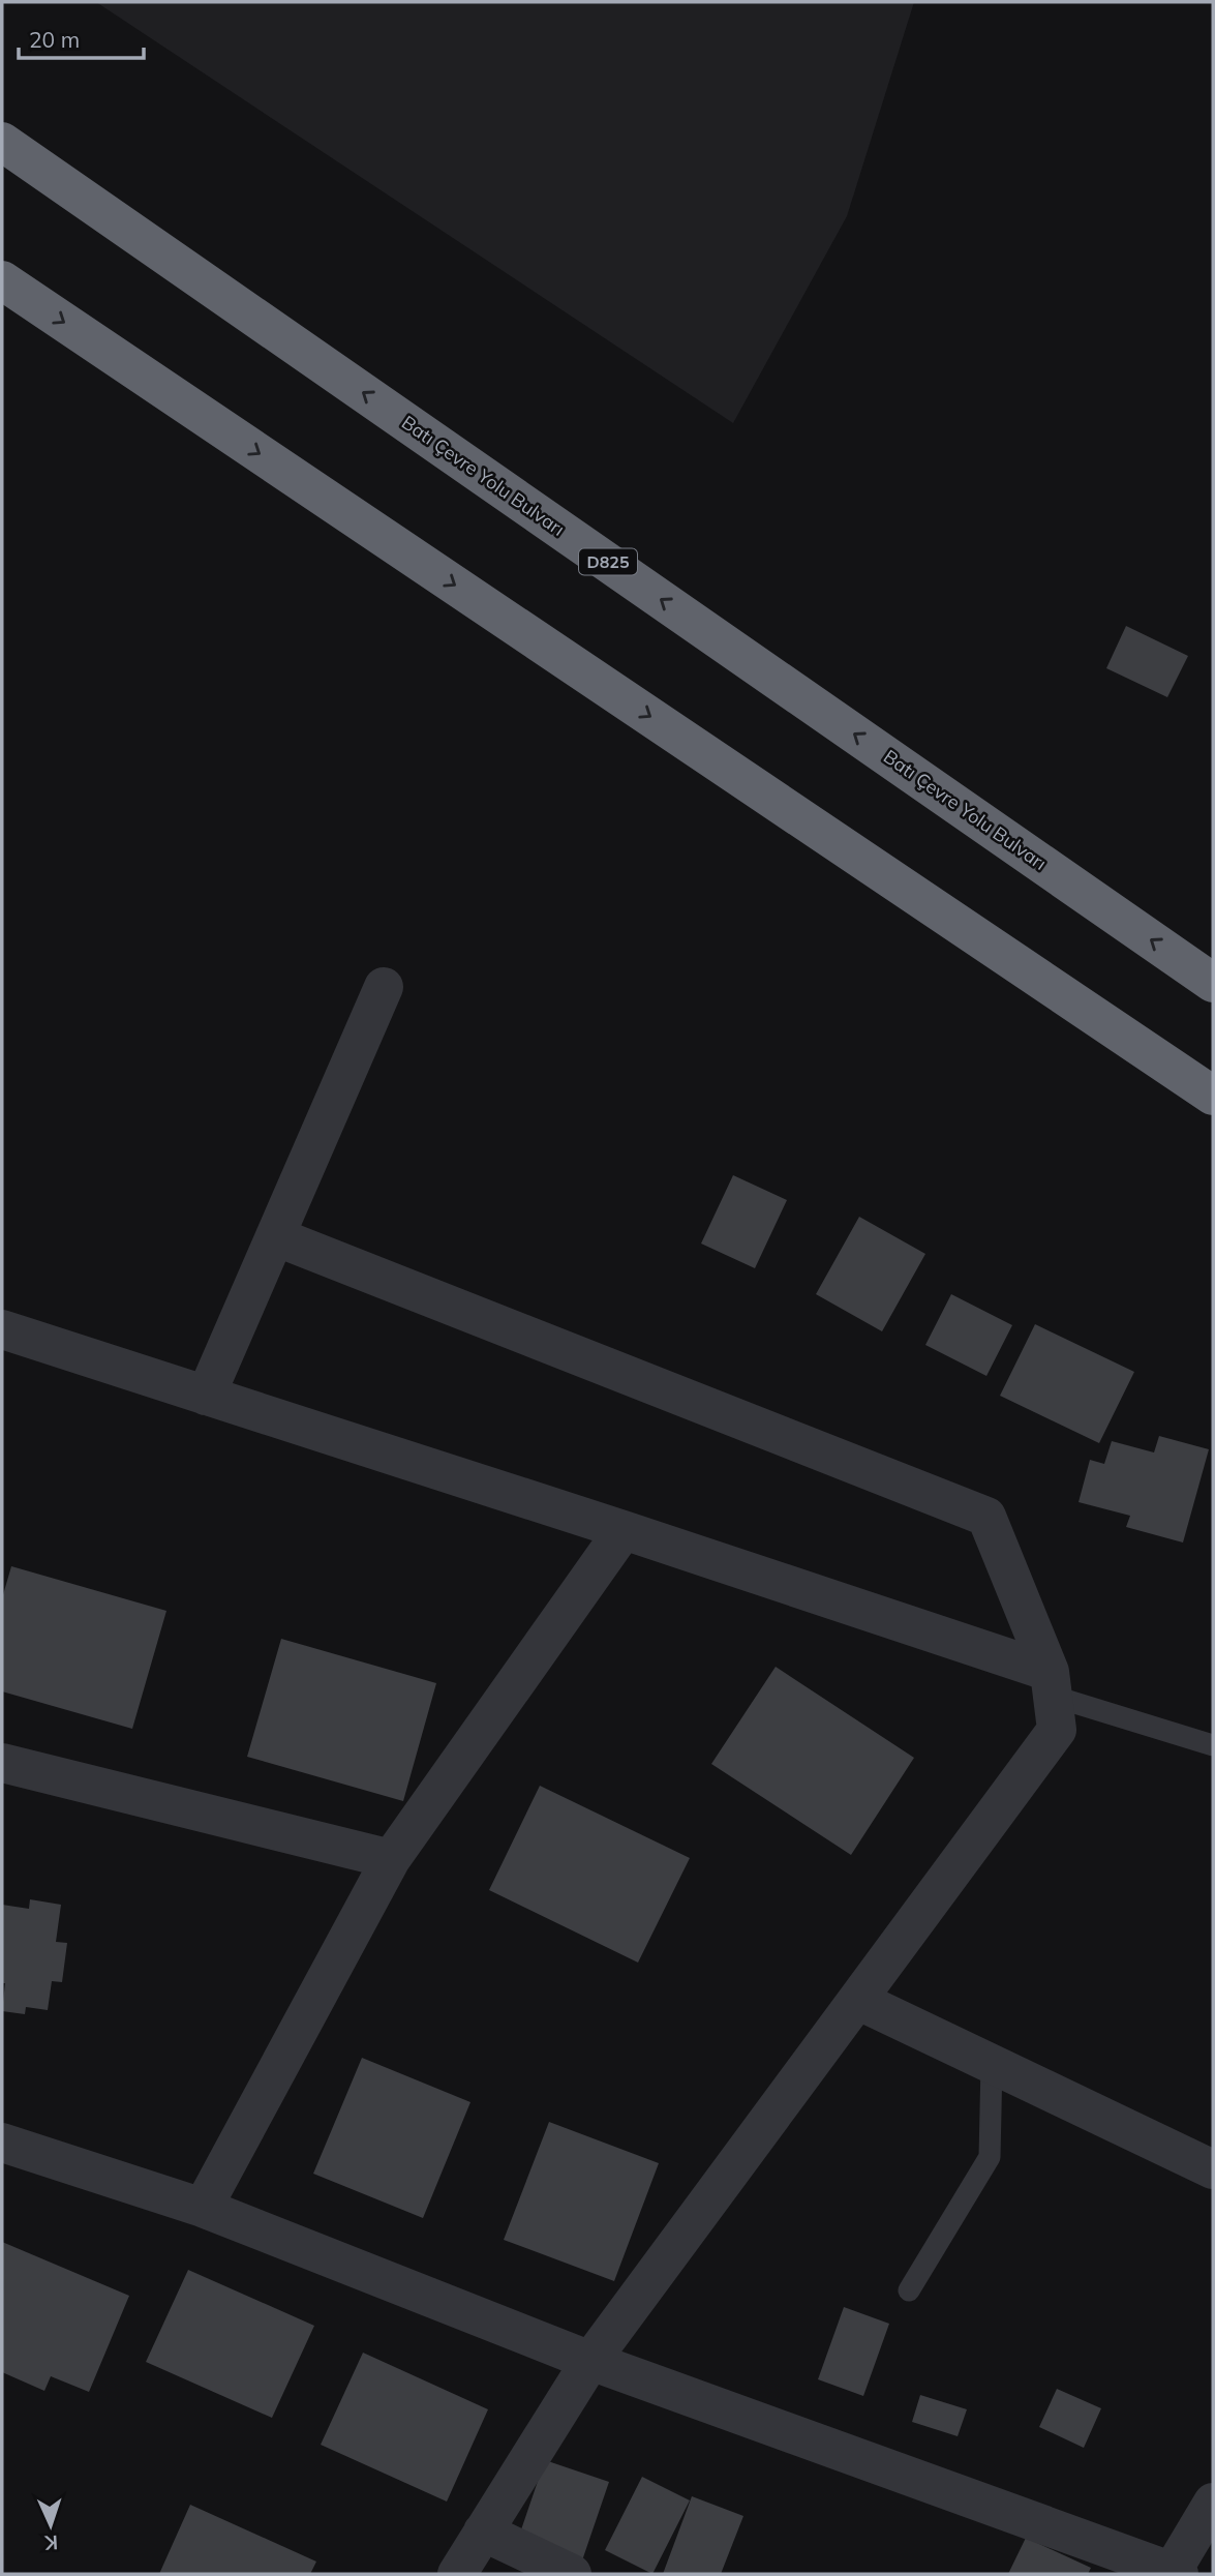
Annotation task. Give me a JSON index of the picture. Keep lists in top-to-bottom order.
{
  "streets": {
    "highway": ["Batı Çevre Yolu Bulvarı", "D825"]
  },
  "scale_bar": "20 m",
  "north": "bottom"
}
